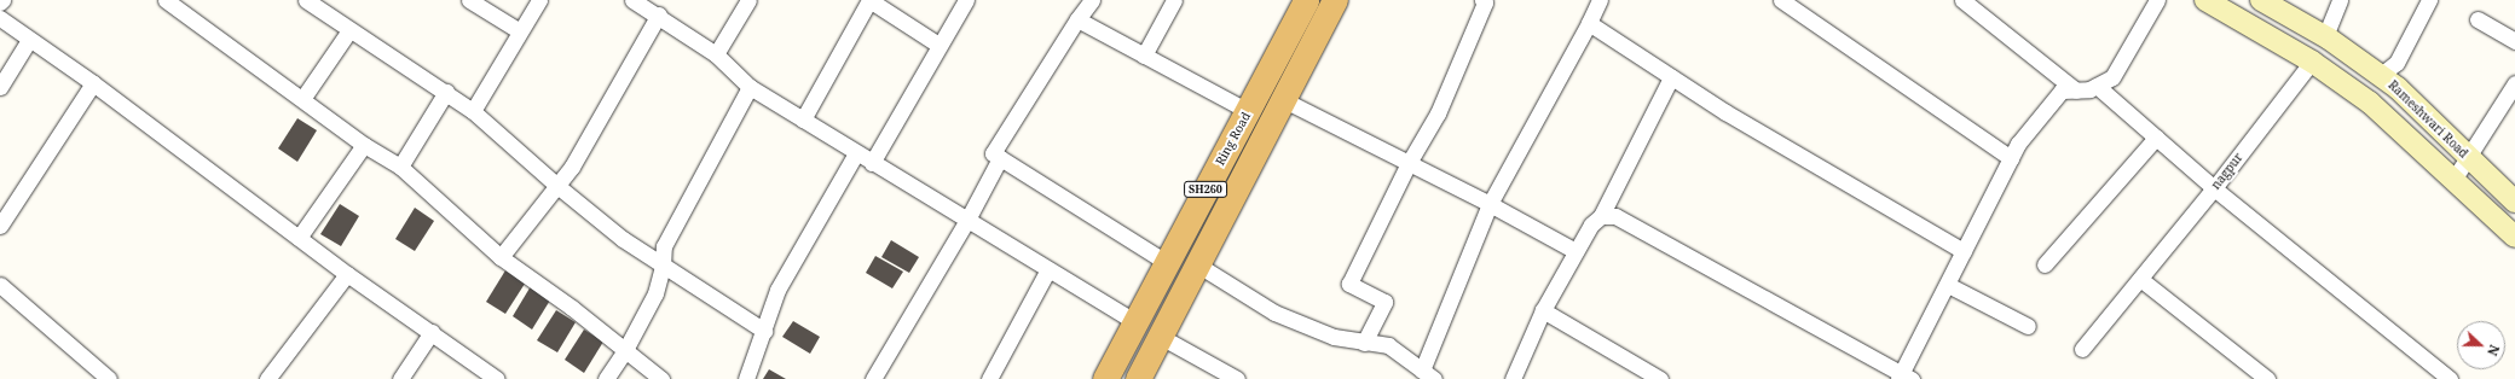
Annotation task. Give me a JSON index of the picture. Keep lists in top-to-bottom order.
{
  "streets": {
    "highway": ["Ring Road", "SH260"],
    "main road": ["Rameshwari Road"],
    "street": ["nagpur"]
  },
  "north": "right"
}
